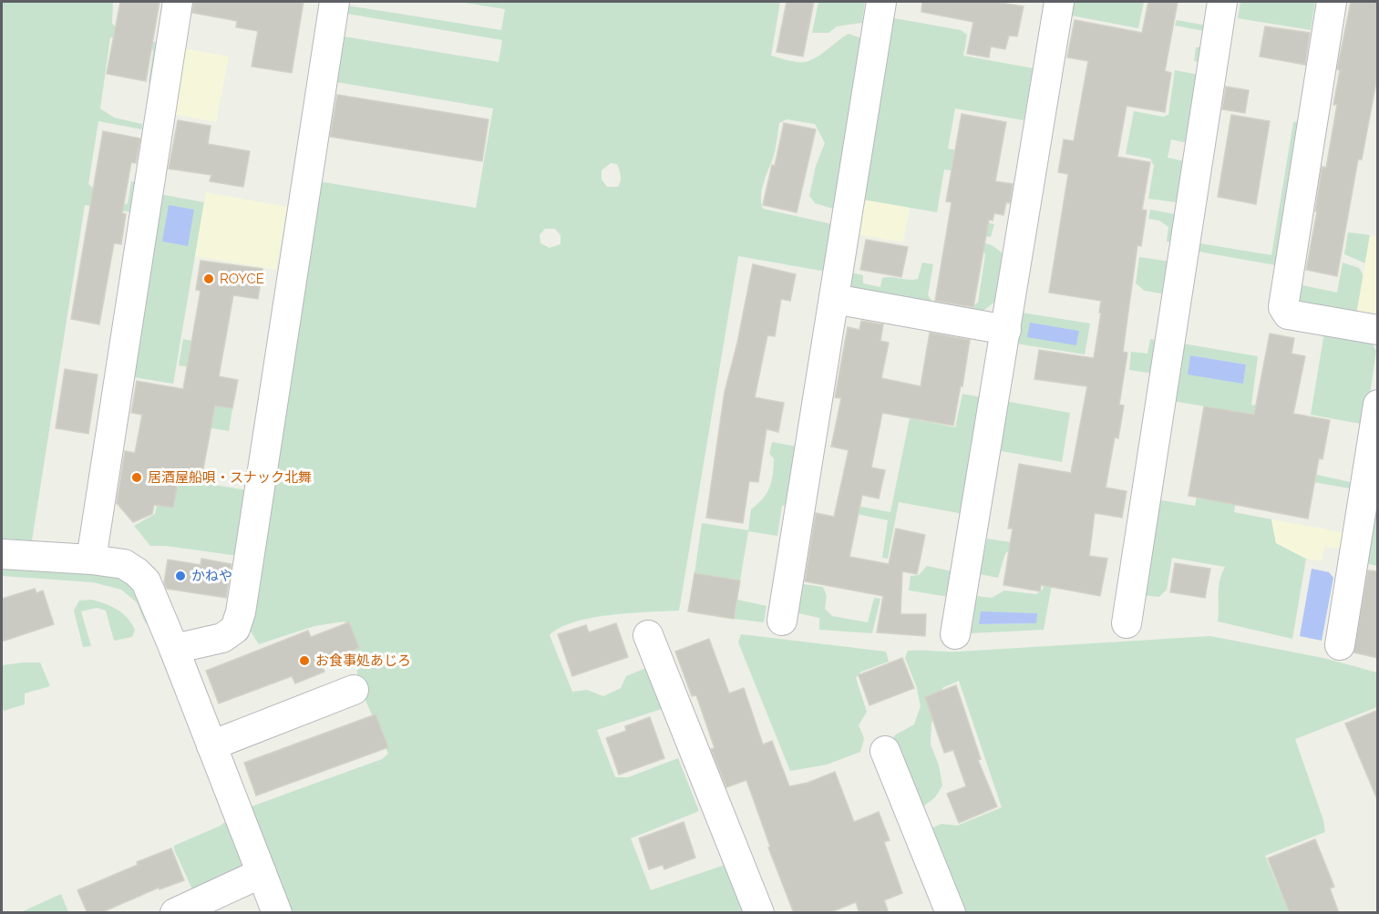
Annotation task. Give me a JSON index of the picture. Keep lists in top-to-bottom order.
{
  "places": [
    "ROYCE",
    "居酒屋船唄・スナック北舞",
    "かねや",
    "お食事処あじろ"
  ]
}
